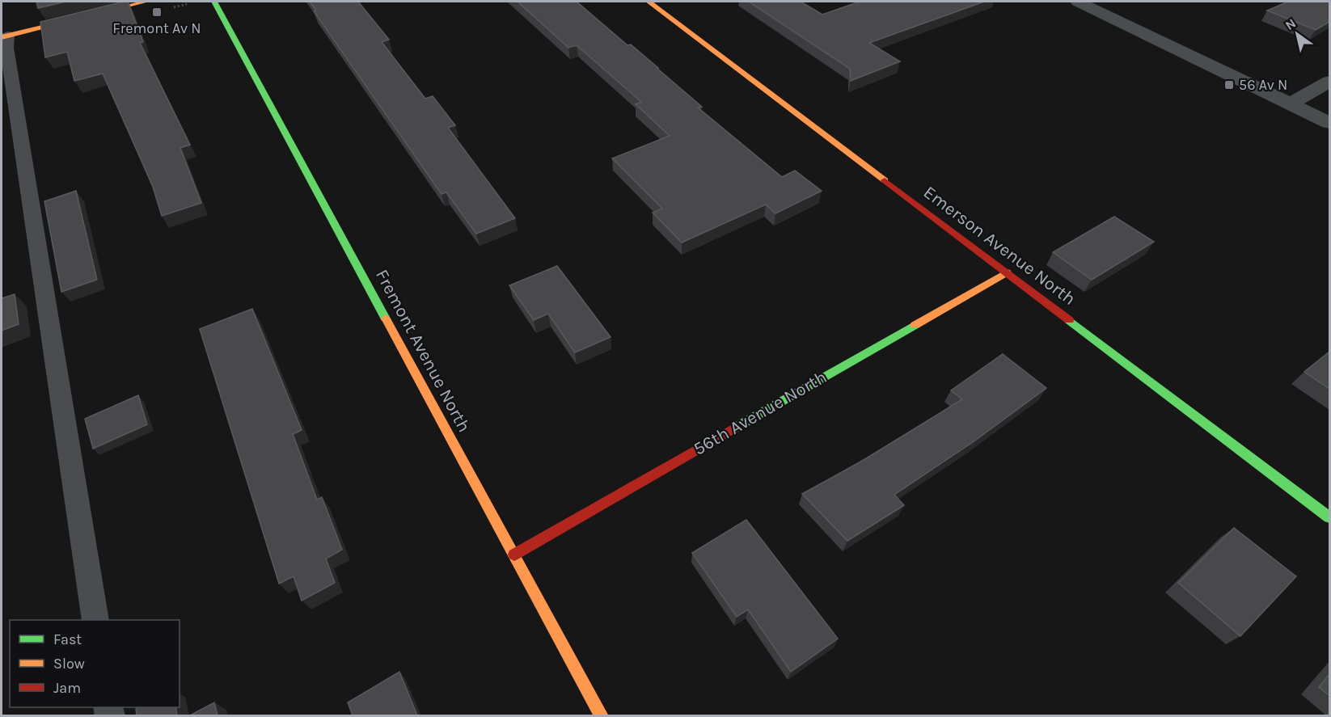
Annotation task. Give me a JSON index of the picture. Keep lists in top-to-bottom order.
{
  "streets": {
    "street": ["Emerson Avenue North", "Fremont Avenue North", "56th Avenue North"]
  },
  "crossings": [
    ["Emerson Avenue North", "56th Avenue North"],
    ["Fremont Avenue North", "56th Avenue North"]
  ],
  "places": {
    "transit": ["Fremont Av N", "56 Av N"]
  },
  "legend": ["Fast", "Slow", "Jam"],
  "north": "top left"
}
